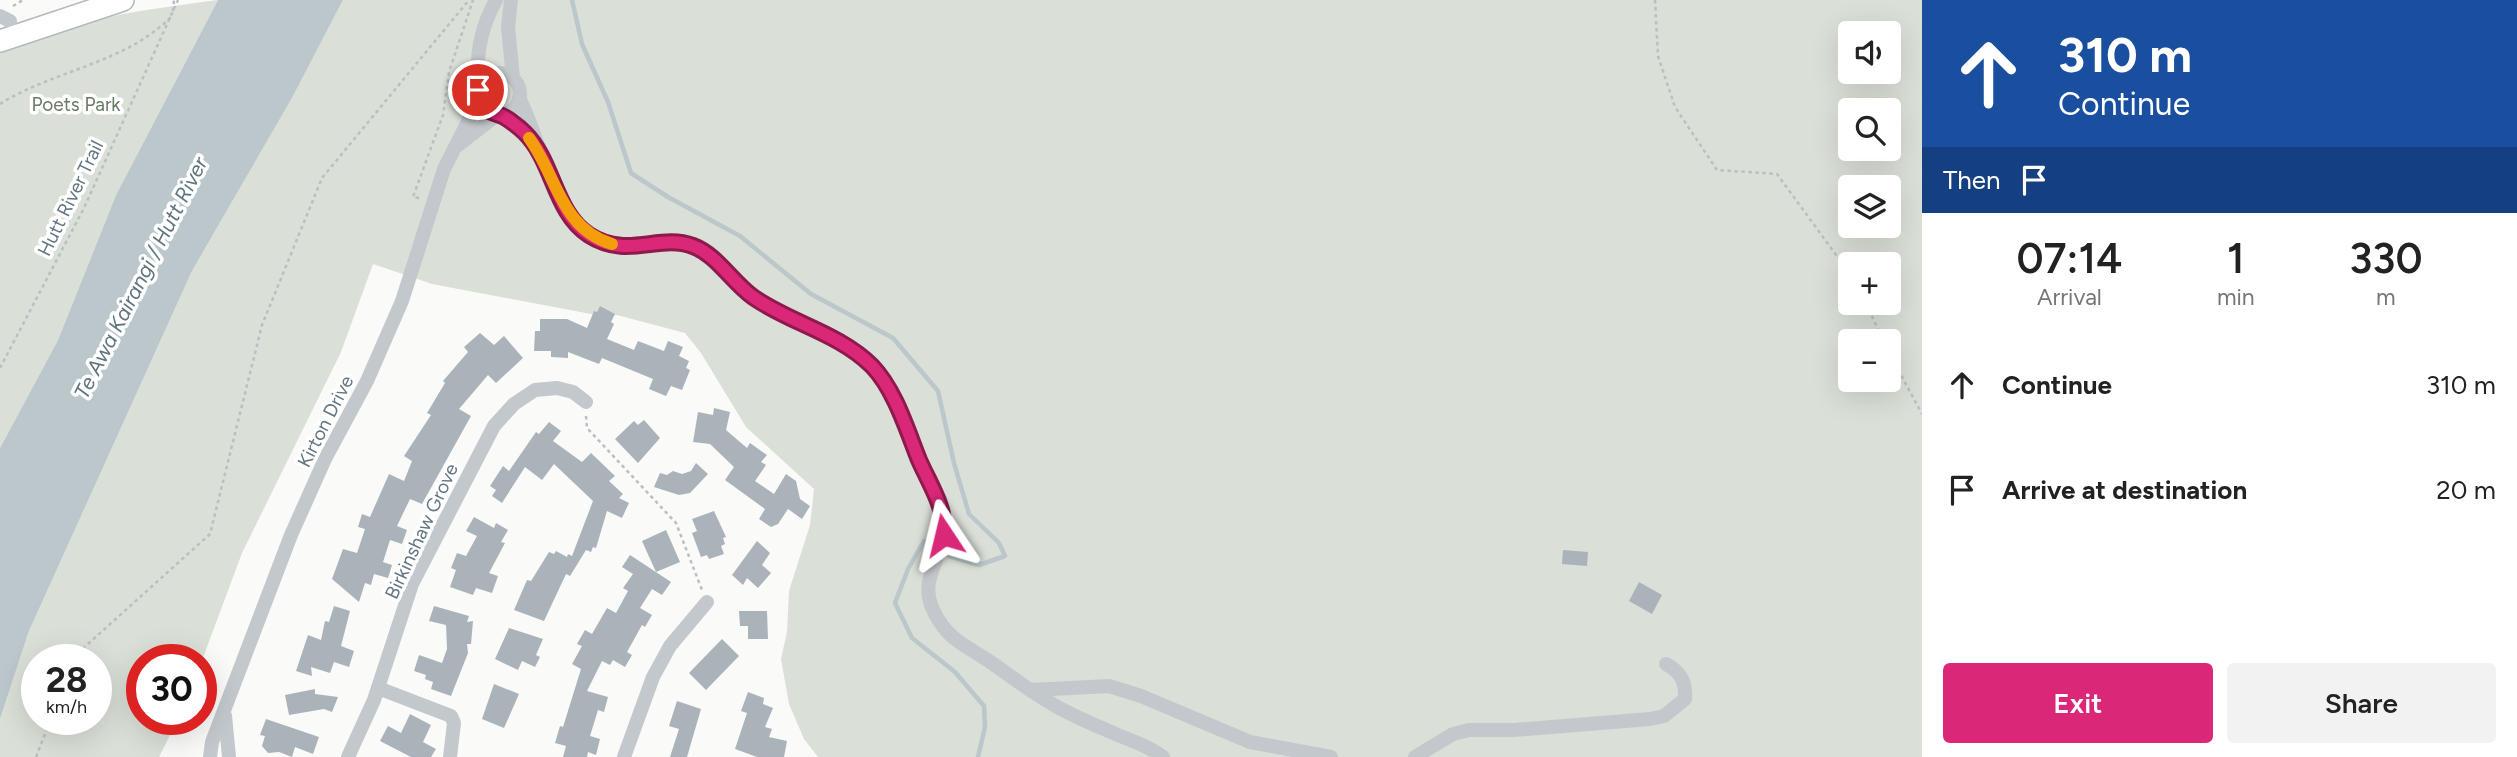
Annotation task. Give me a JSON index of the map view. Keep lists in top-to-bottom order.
{
  "streets": {
    "street": ["Kirton Drive", "Birkinshaw Grove"],
    "path": ["Hutt River Trail"]
  },
  "water": ["Te Awa Kairangi / Hutt River"],
  "parks": ["Poets Park"],
  "page": {
    "turn": ["310 m", "Continue"],
    "map_buttons": ["+", "−"],
    "then": "Then",
    "eta": [
      "07:14",
      "Arrival",
      "1",
      "min",
      "330",
      "m"
    ],
    "list": [
      {
        "name": "Continue",
        "value": "310 m"
      },
      {
        "name": "Arrive at destination",
        "value": "20 m"
      }
    ],
    "speed": "28 km/h",
    "limit": "30",
    "buttons": ["Exit", "Share"]
  }
}
